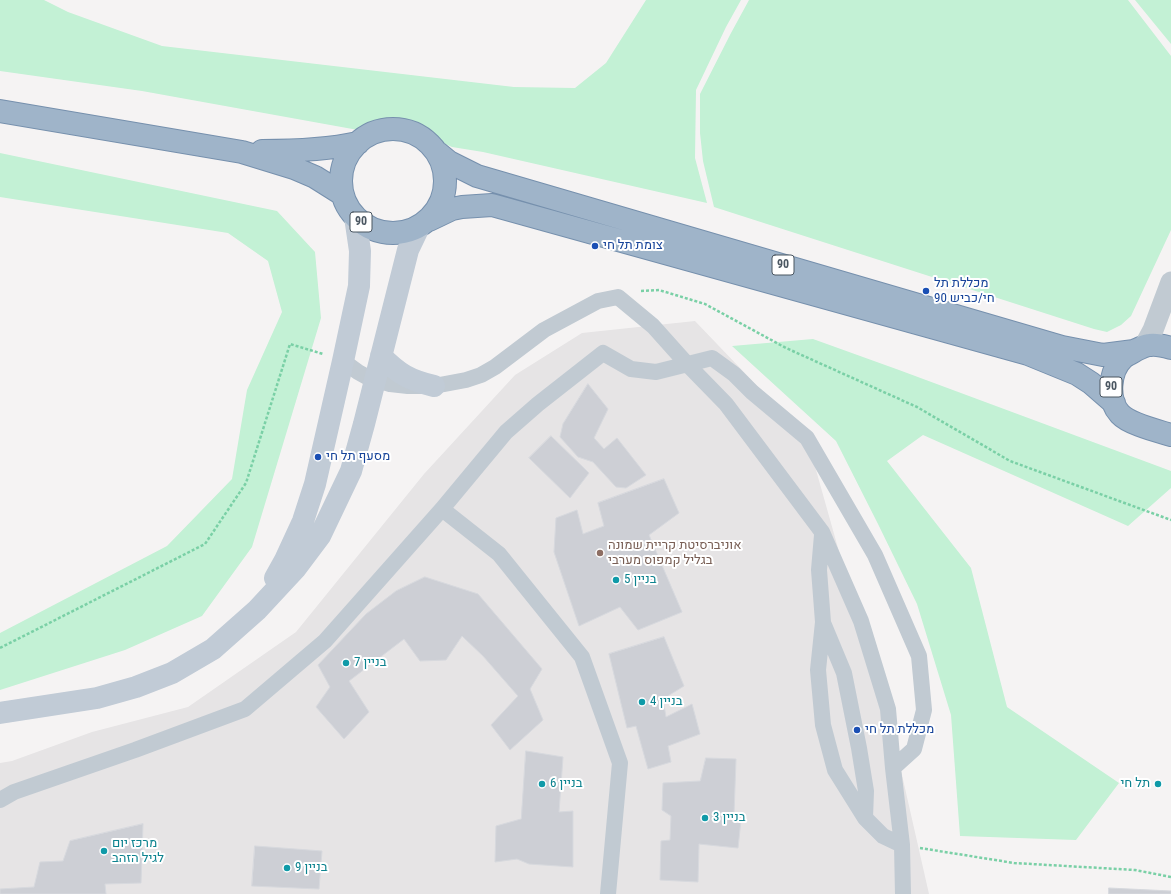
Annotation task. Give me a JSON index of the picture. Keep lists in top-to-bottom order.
{
  "streets": {
    "highway": ["90"]
  },
  "places": [
    "צומת תל חי",
    "מכללת תל חי/כביש 90",
    "מסעף תל חי",
    "אוניברסיטת קריית שמונה בגליל קמפוס מערבי",
    "בניין 5",
    "בניין 7",
    "בניין 4",
    "מכללת תל חי",
    "בניין 6",
    "תל חי",
    "בניין 3",
    "מרכז יום לגיל הזהב",
    "בניין 9"
  ]
}
